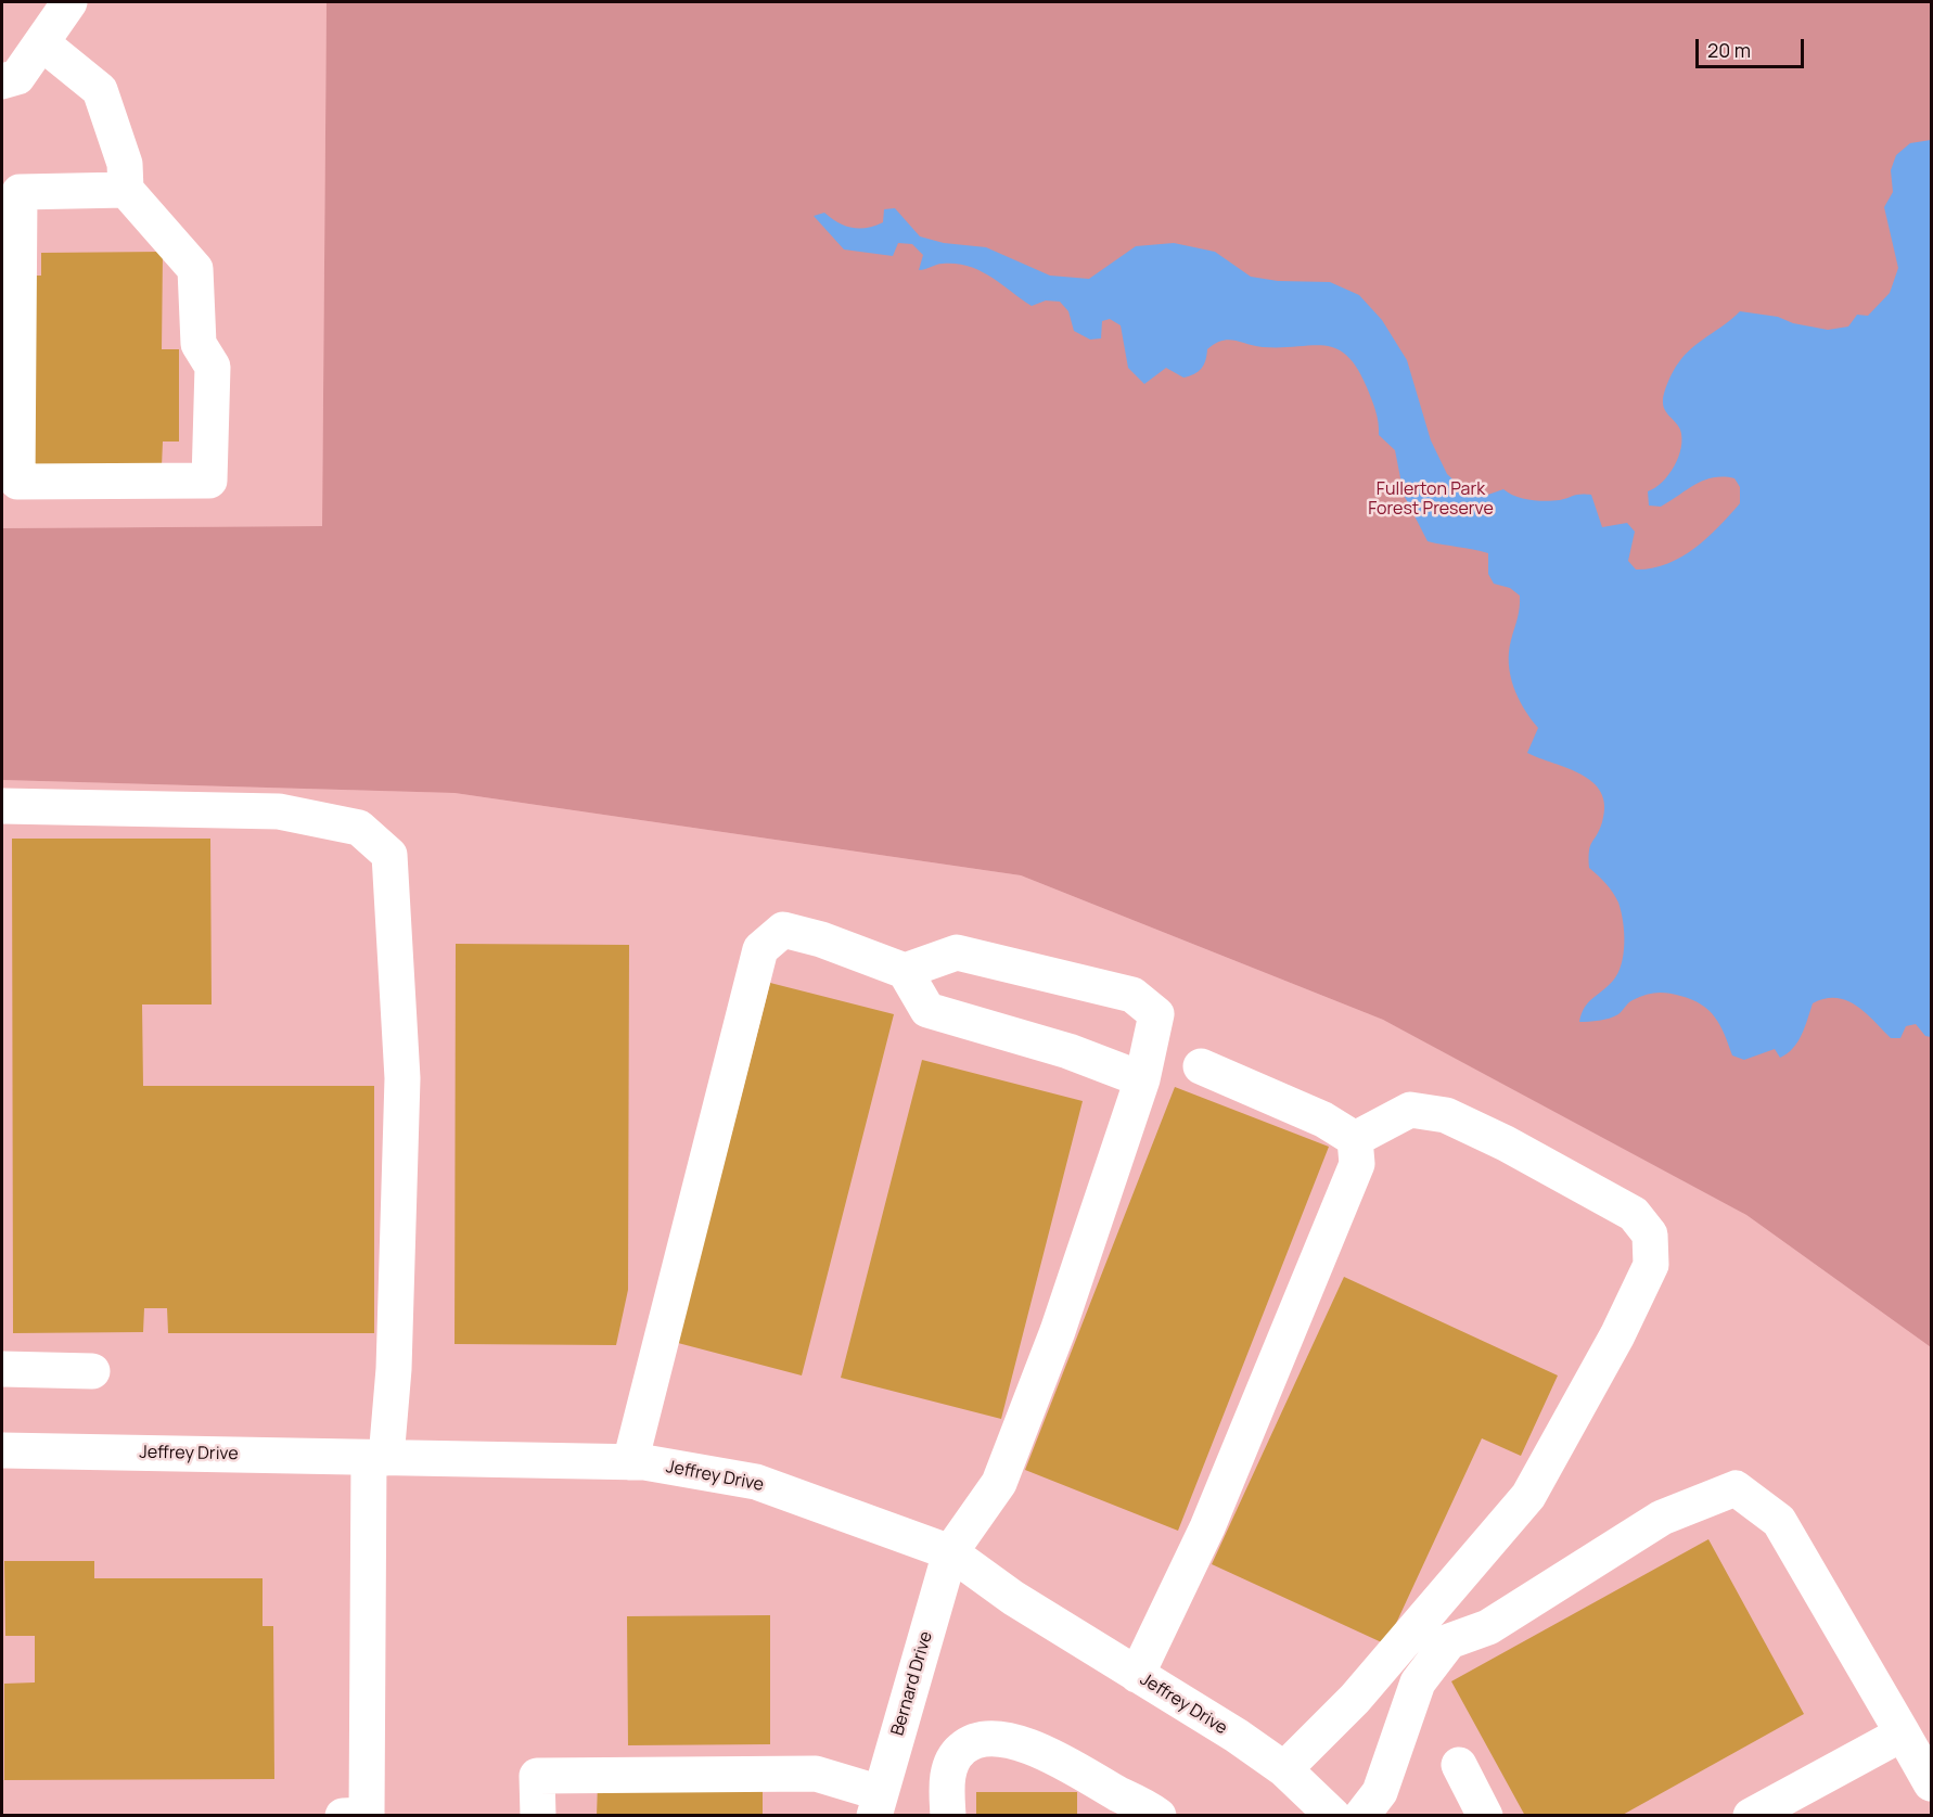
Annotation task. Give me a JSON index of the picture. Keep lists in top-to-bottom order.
{
  "streets": {
    "street": ["Jeffrey Drive", "Bernard Drive"]
  },
  "crossings": [
    ["Jeffrey Drive", "Bernard Drive"]
  ],
  "parks": ["Fullerton Park Forest Preserve"],
  "scale_bar": "20 m"
}
